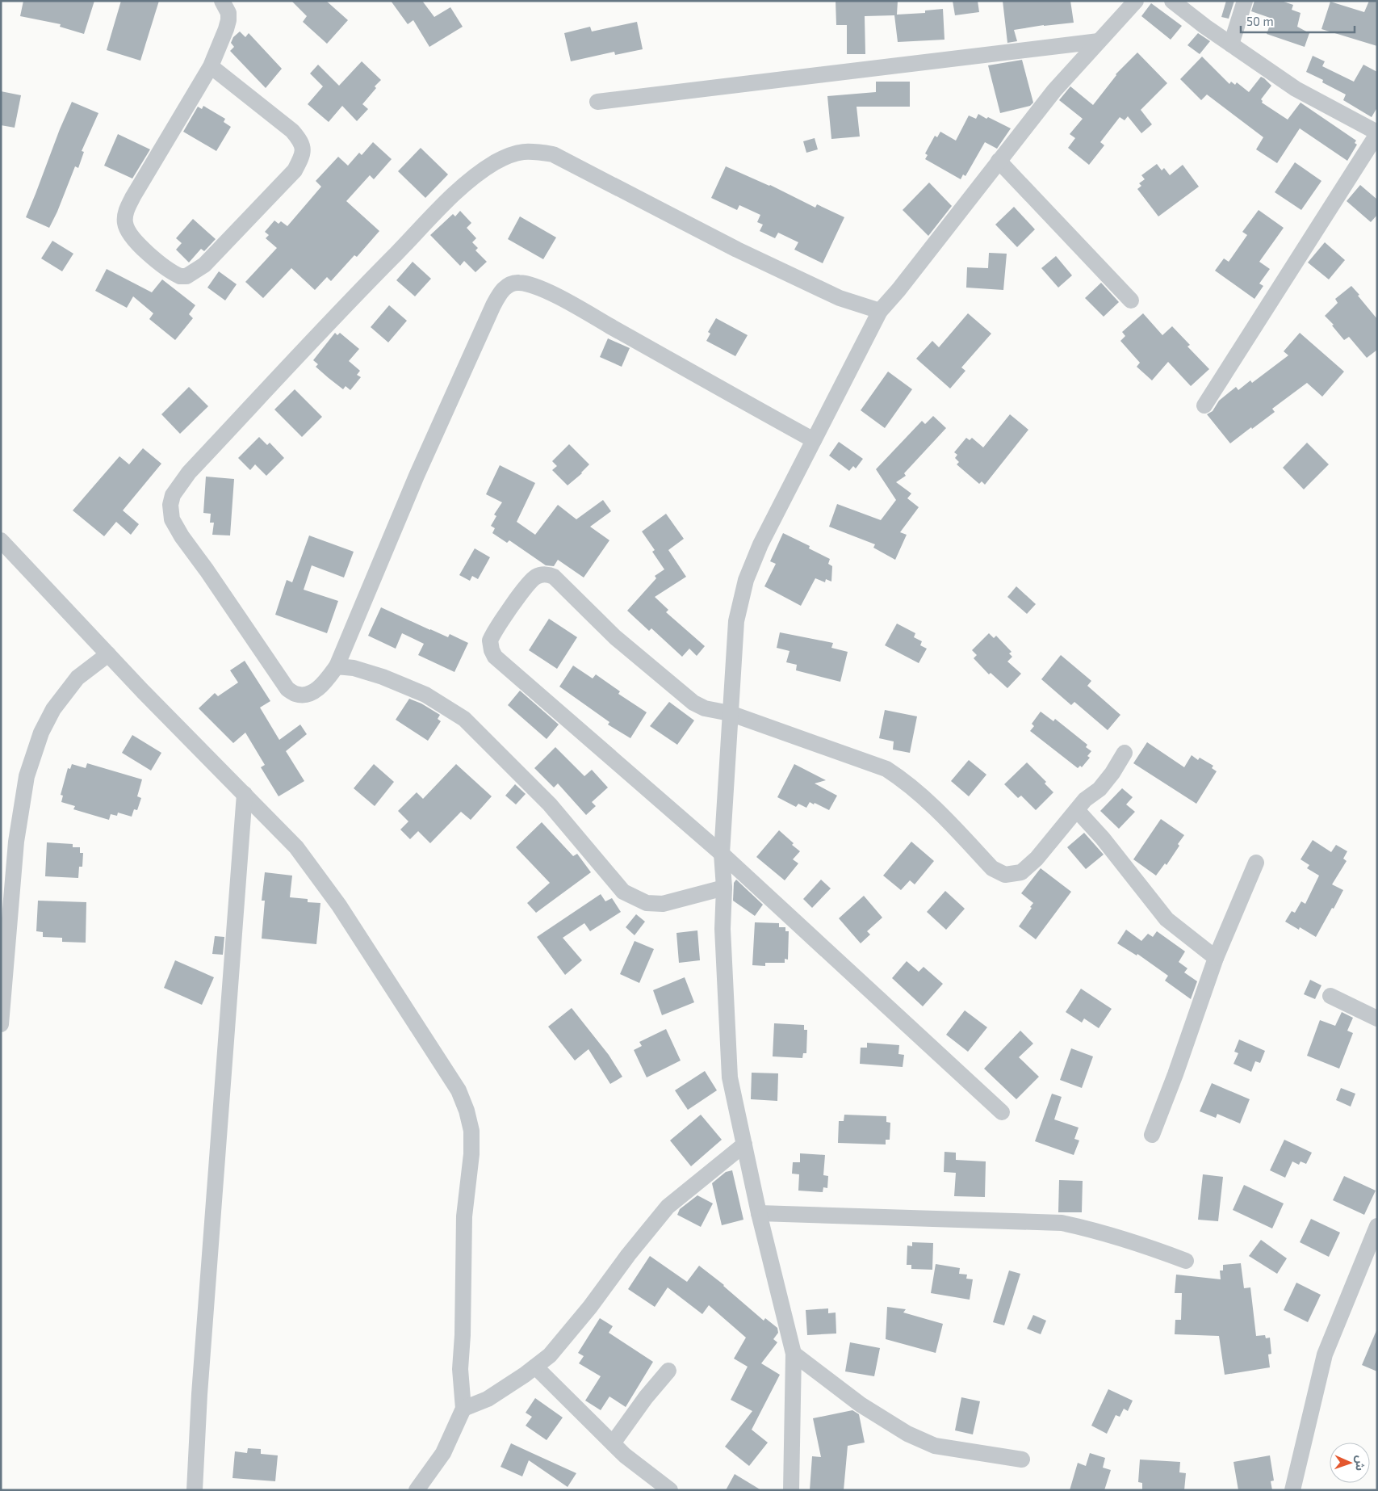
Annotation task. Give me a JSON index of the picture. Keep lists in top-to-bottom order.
{
  "scale_bar": "50 m",
  "north": "right"
}
